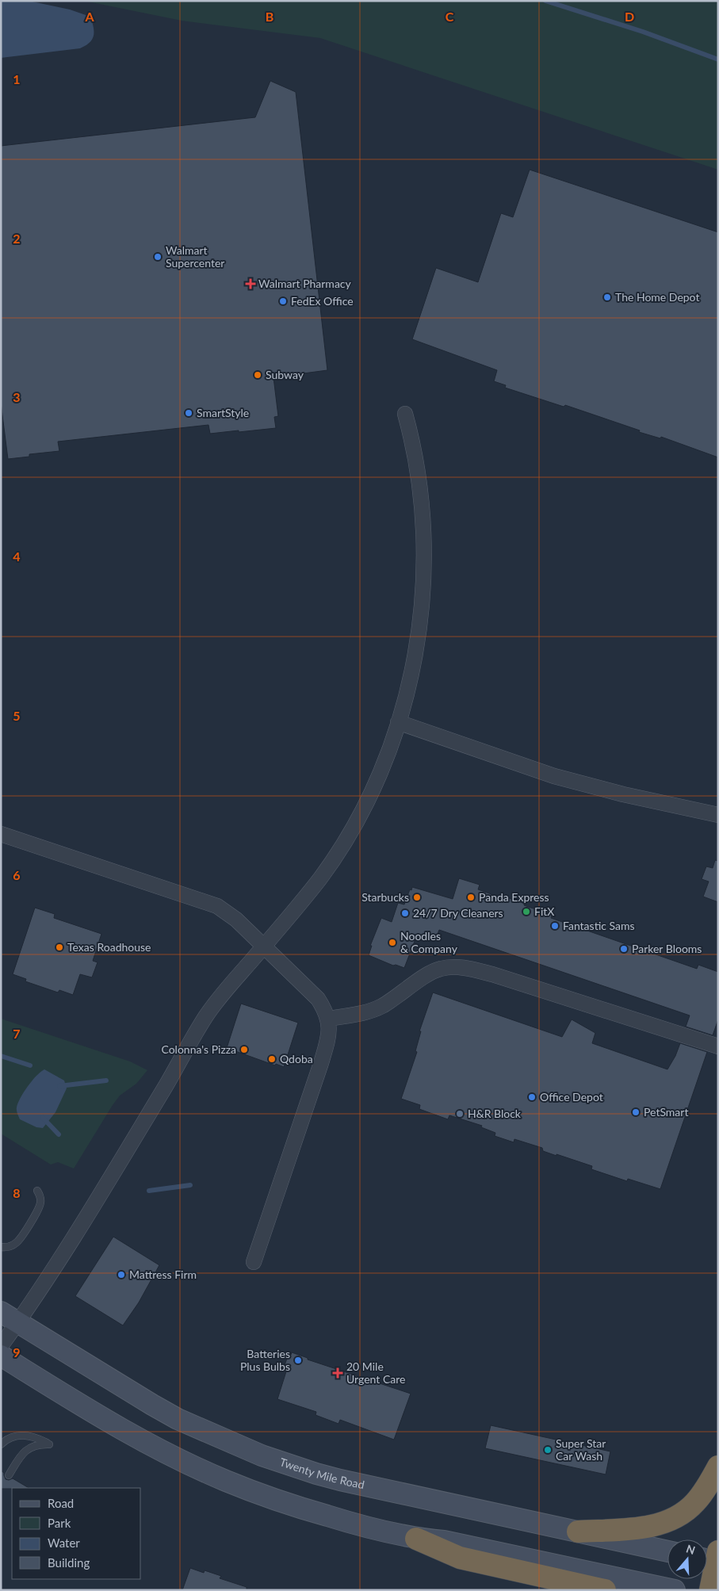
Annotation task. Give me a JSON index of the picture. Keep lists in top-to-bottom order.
{
  "streets": {
    "main road": ["Twenty Mile Road"]
  },
  "places": {
    "other": [
      "Walmart Supercenter",
      "The Home Depot",
      "FedEx Office",
      "Subway",
      "SmartStyle",
      "Starbucks",
      "Panda Express",
      "FitX",
      "24/7 Dry Cleaners",
      "Fantastic Sams",
      "Noodles & Company",
      "Texas Roadhouse",
      "Parker Blooms",
      "Colonna's Pizza",
      "Qdoba",
      "Office Depot",
      "PetSmart",
      "H&R Block",
      "Mattress Firm",
      "Batteries Plus Bulbs",
      "Super Star Car Wash"
    ],
    "health": ["Walmart Pharmacy", "20 Mile Urgent Care"]
  },
  "legend": [
    "Road",
    "Park",
    "Water",
    "Building"
  ],
  "north": "top",
  "grid": {
    "columns": [
      "A",
      "B",
      "C",
      "D"
    ],
    "rows": [
      "1",
      "2",
      "3",
      "4",
      "5",
      "6",
      "7",
      "8",
      "9"
    ]
  }
}
